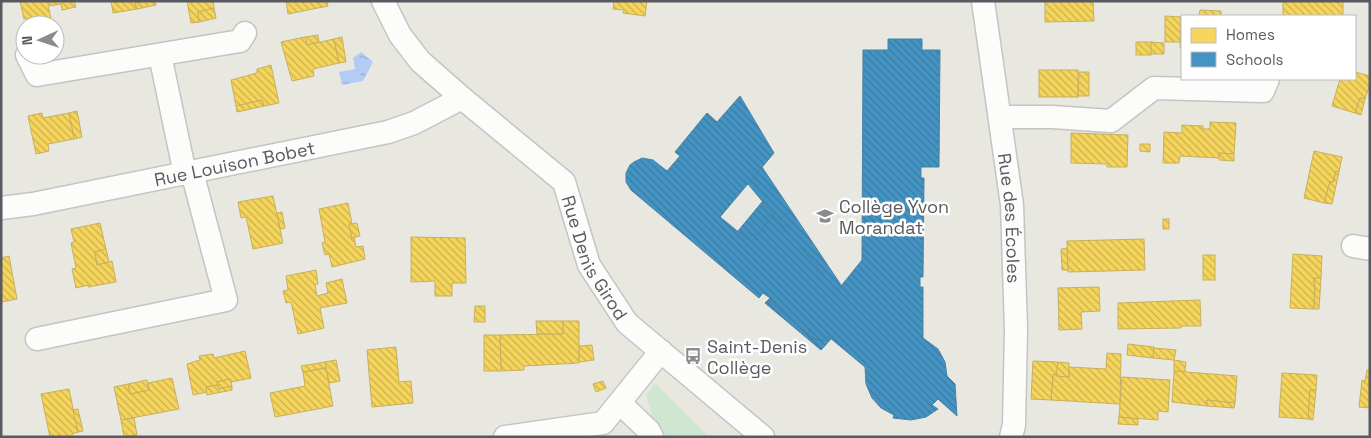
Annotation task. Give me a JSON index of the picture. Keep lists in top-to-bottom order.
{
  "streets": {
    "street": ["Rue Louison Bobet", "Rue des Écoles", "Rue Denis Girod"]
  },
  "crossings": [
    ["Rue Louison Bobet", "Rue Denis Girod"]
  ],
  "places": {
    "school or university": ["Collège Yvon Morandat"],
    "bus stop": ["Saint-Denis Collège"]
  },
  "legend": ["Homes", "Schools"],
  "north": "left"
}
